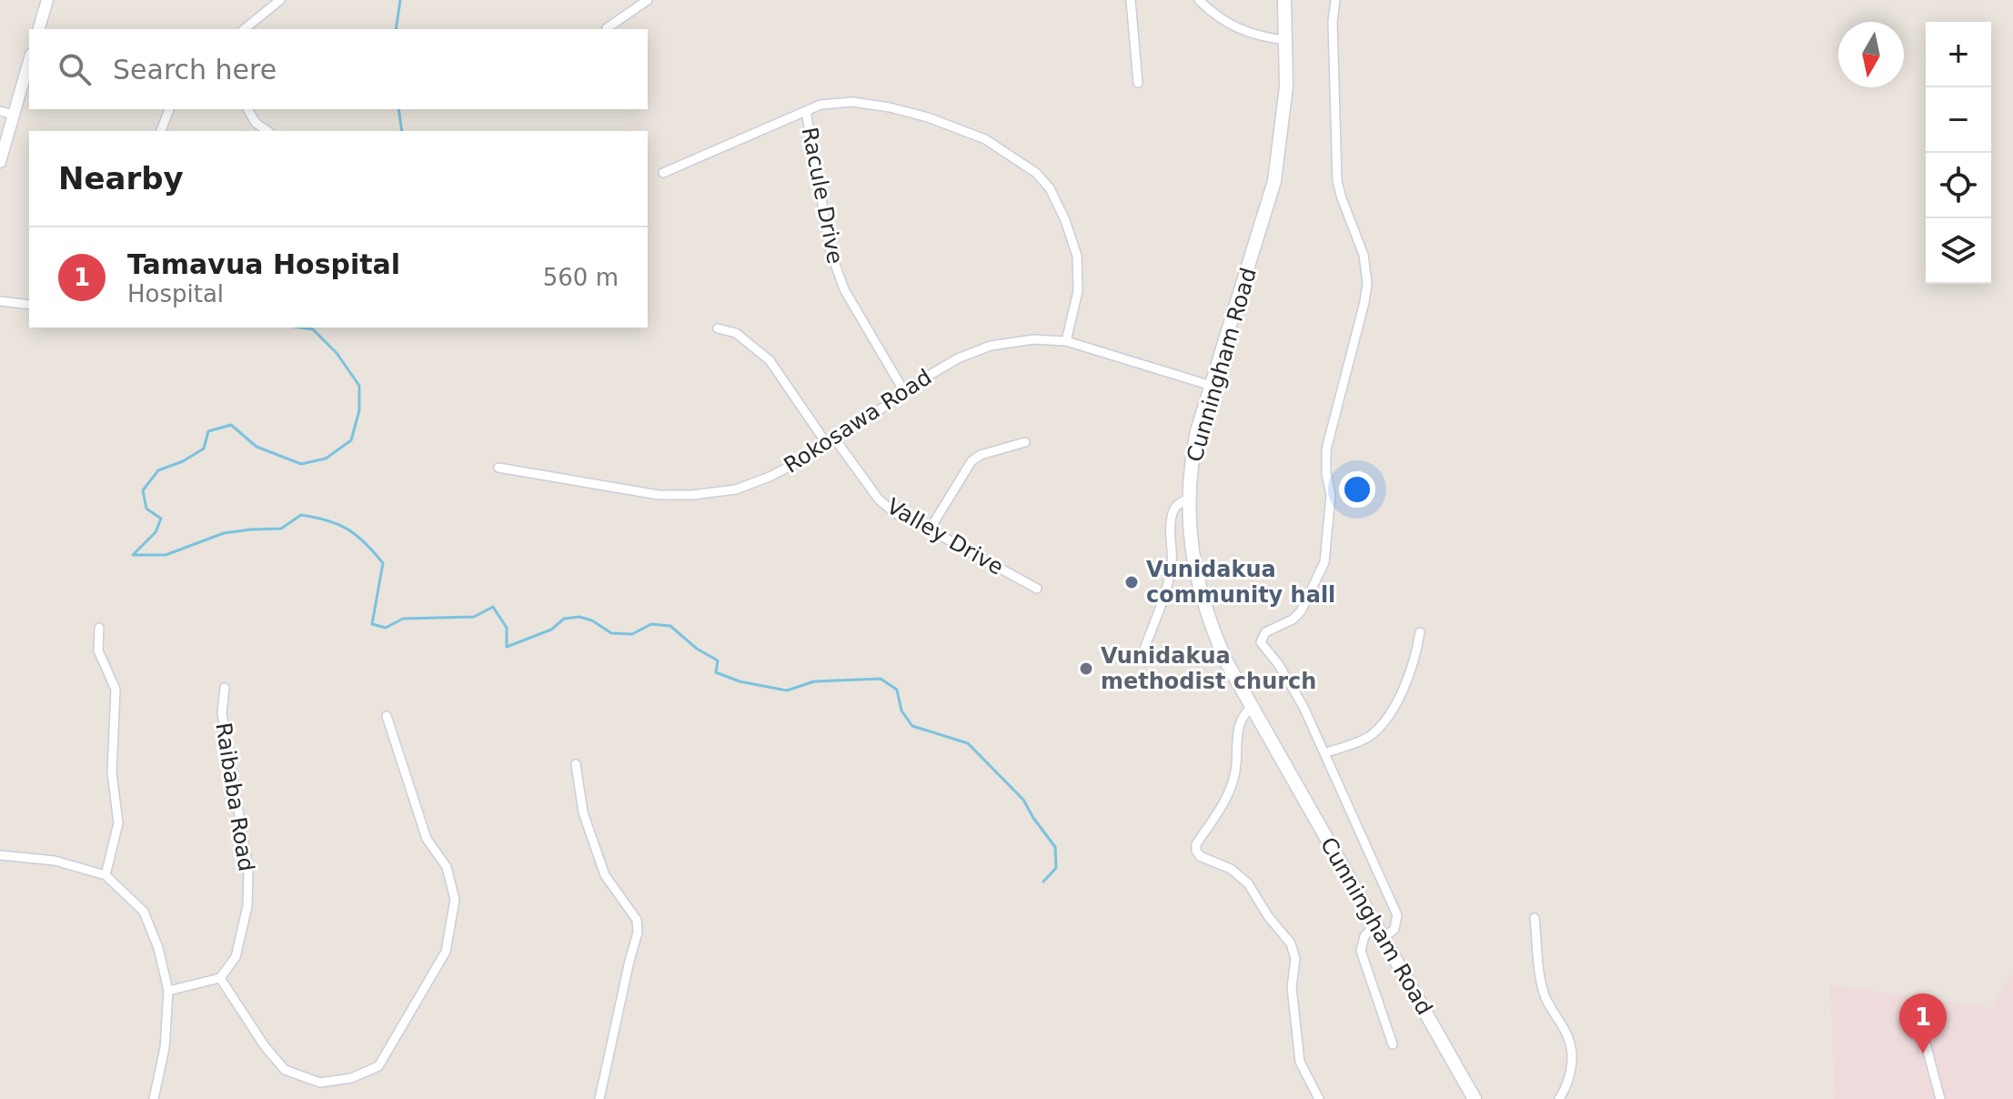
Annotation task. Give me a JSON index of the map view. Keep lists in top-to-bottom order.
{
  "streets": {
    "main road": ["Cunningham Road"],
    "street": [
      "Racule Drive",
      "Rokosawa Road",
      "Valley Drive",
      "Raibaba Road"
    ]
  },
  "crossings": [
    ["Racule Drive", "Rokosawa Road"],
    ["Cunningham Road", "Rokosawa Road"],
    ["Rokosawa Road", "Valley Drive"]
  ],
  "places": ["Vunidakua community hall", "Vunidakua methodist church"],
  "north": "bottom",
  "page": {
    "map_buttons": ["+", "−"],
    "search": "Search here",
    "heading": "Nearby",
    "list": [
      {
        "mark": "1",
        "name": "Tamavua Hospital",
        "note": "Hospital",
        "value": "560 m"
      }
    ],
    "pins": "1"
  }
}
